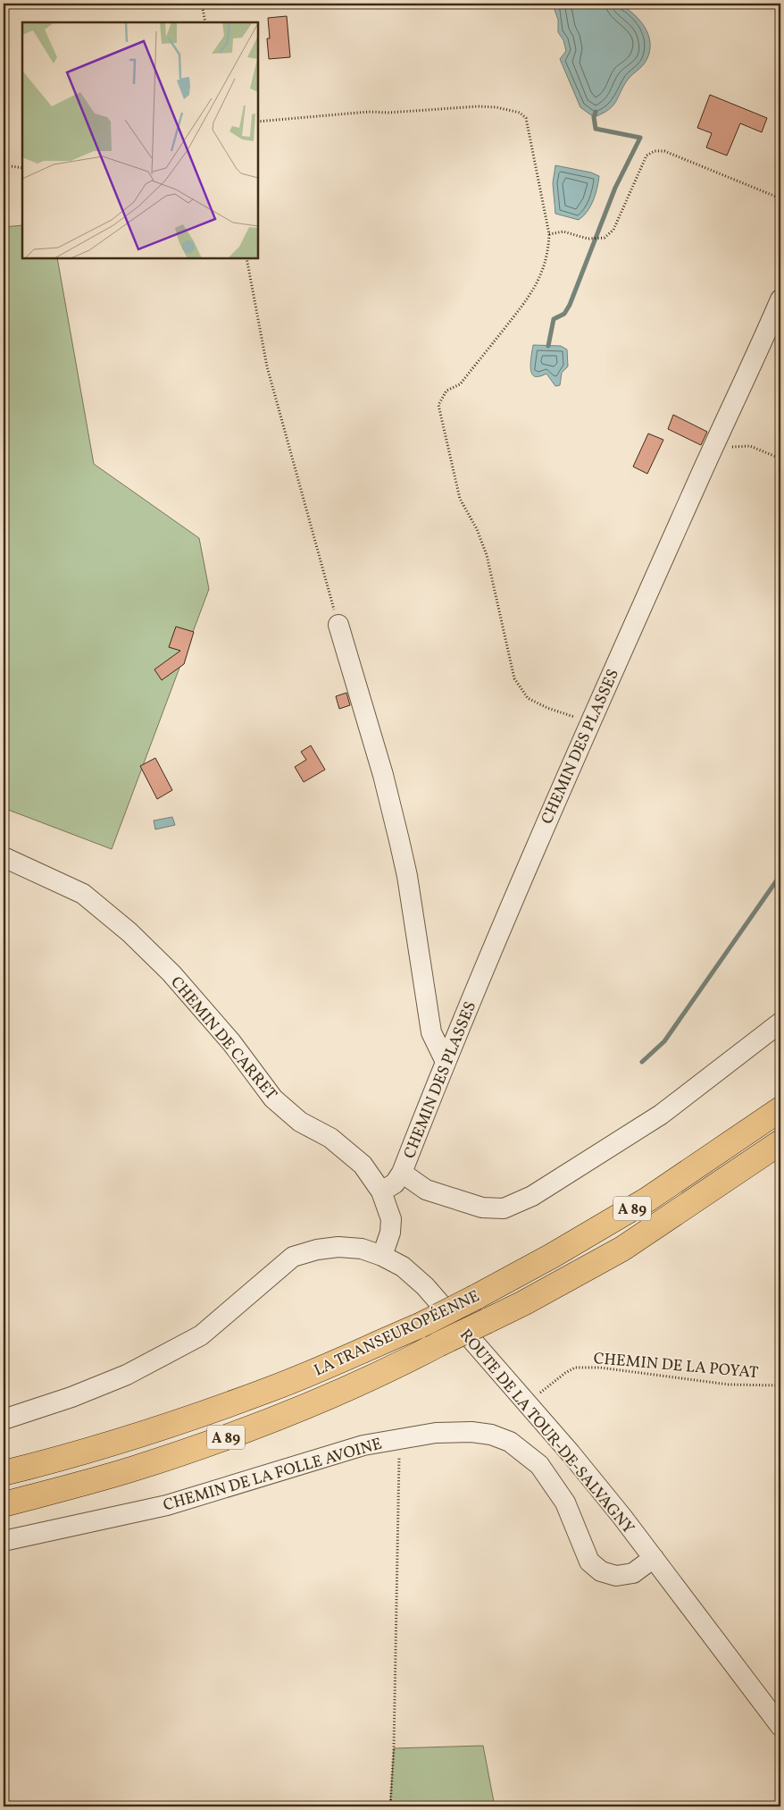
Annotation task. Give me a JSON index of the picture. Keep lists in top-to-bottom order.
{
  "streets": {
    "highway": ["A 89", "LA TRANSEUROPÉENNE"],
    "street": [
      "CHEMIN DES PLASSES",
      "CHEMIN DE CARRET",
      "ROUTE DE LA TOUR-DE-SALVAGNY",
      "CHEMIN DE LA FOLLE AVOINE"
    ],
    "path": ["CHEMIN DE LA POYAT"]
  },
  "crossings": [
    ["CHEMIN DES PLASSES", "CHEMIN DE CARRET"],
    ["CHEMIN DE CARRET", "ROUTE DE LA TOUR-DE-SALVAGNY"],
    ["CHEMIN DE LA POYAT", "ROUTE DE LA TOUR-DE-SALVAGNY"],
    ["ROUTE DE LA TOUR-DE-SALVAGNY", "CHEMIN DE LA FOLLE AVOINE"]
  ]
}
